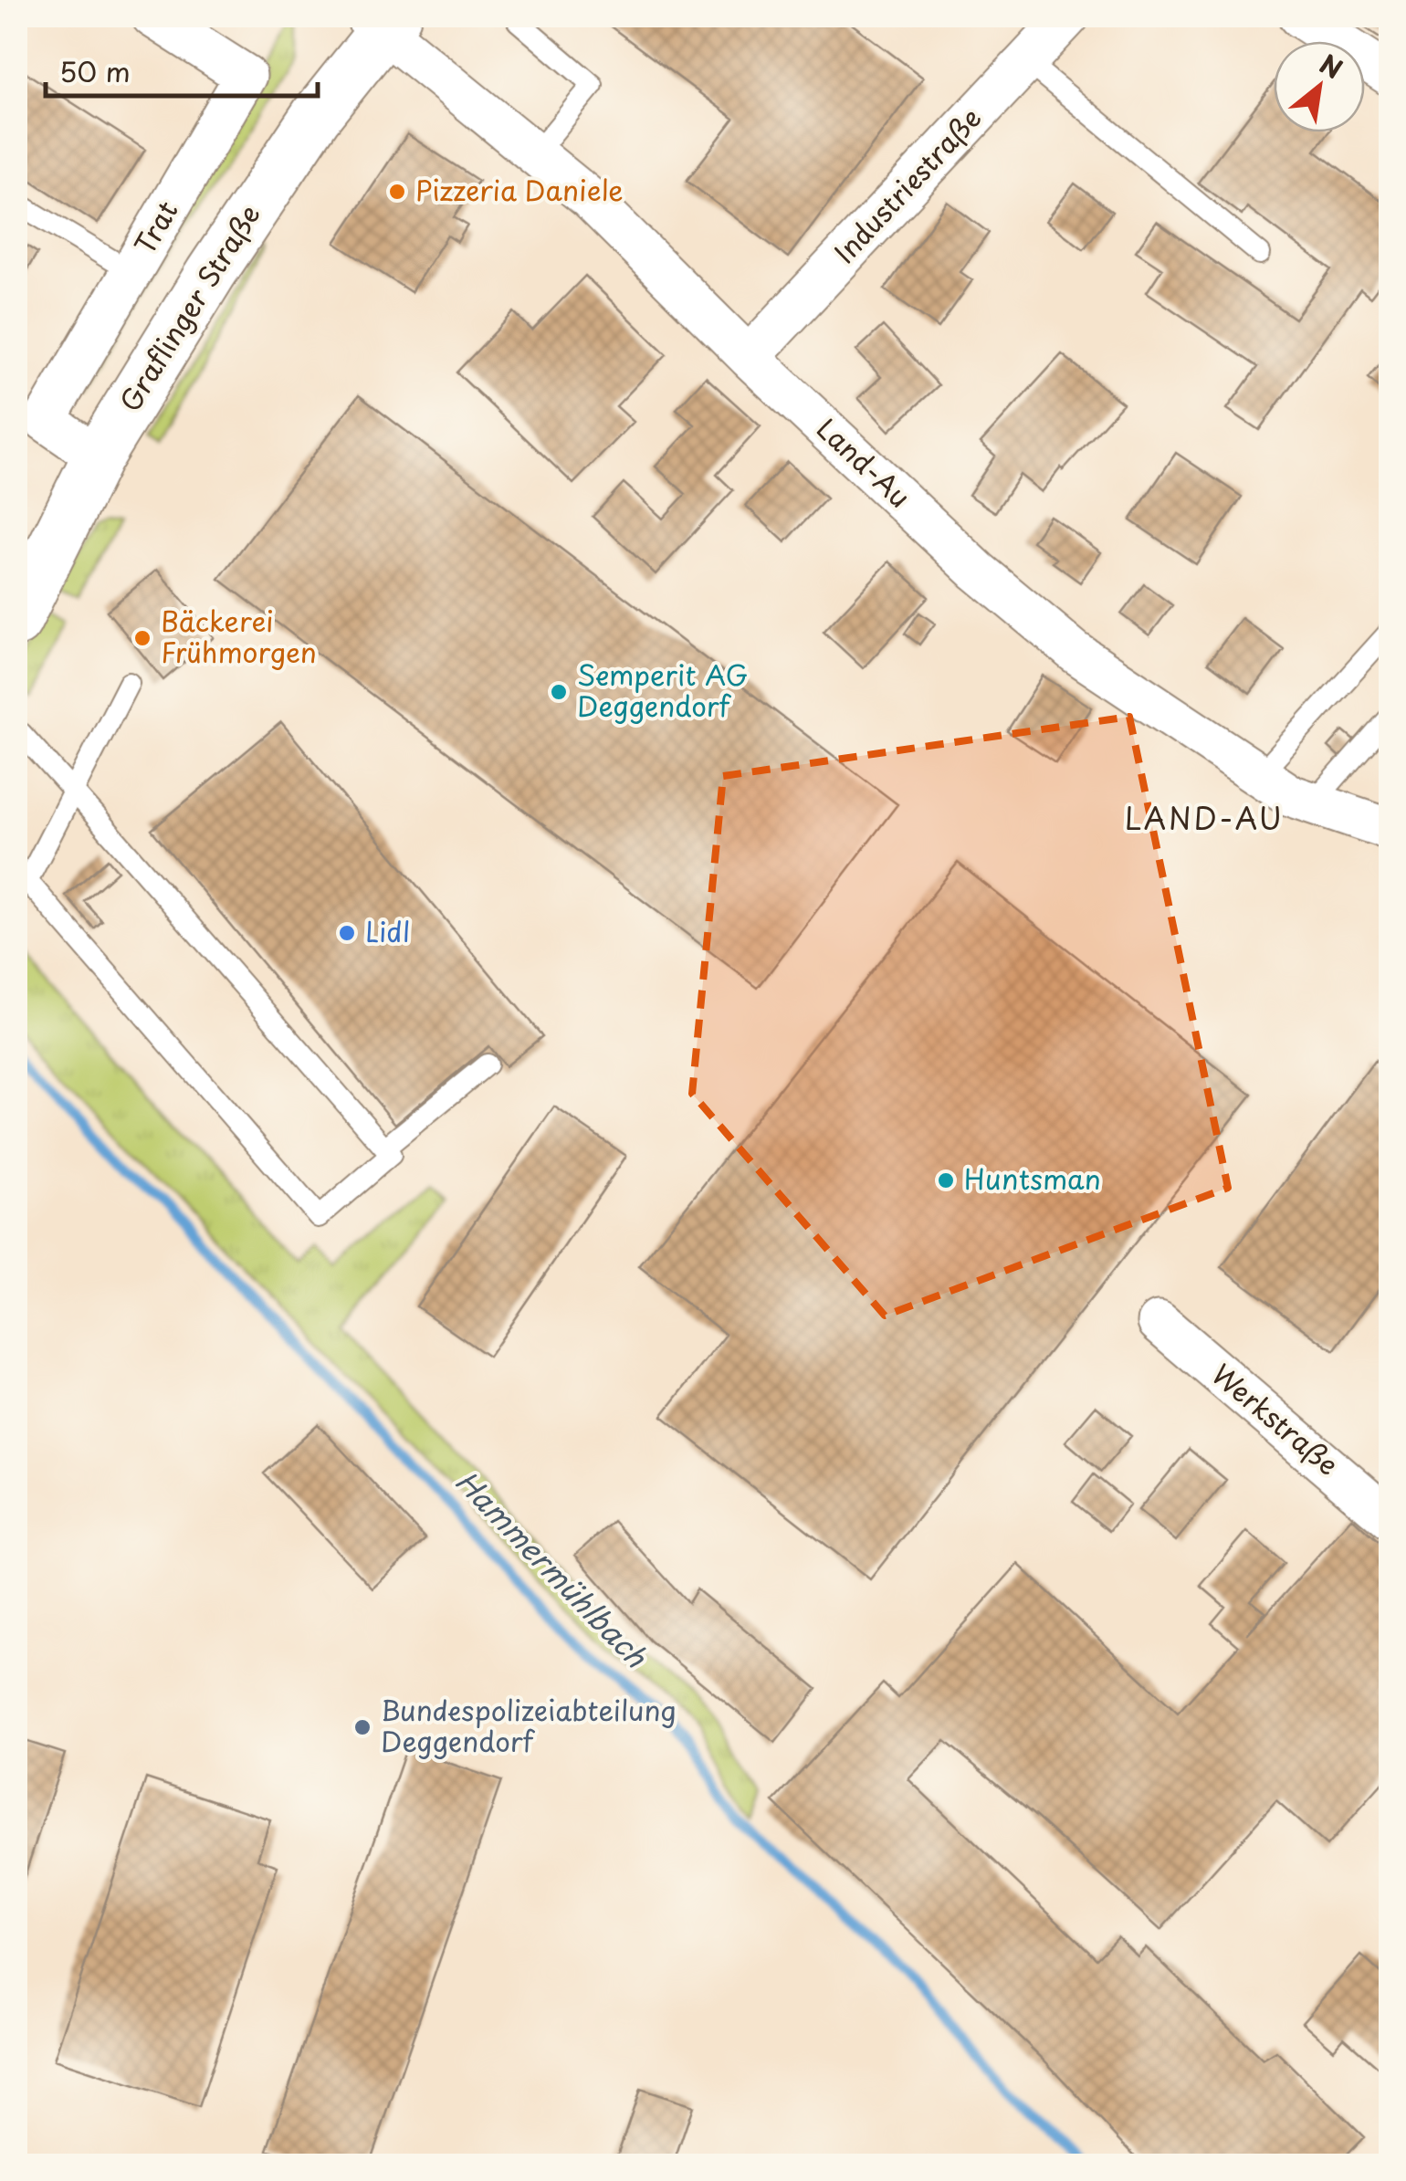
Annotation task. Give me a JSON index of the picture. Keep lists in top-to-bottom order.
{
  "streets": {
    "street": [
      "Industriestraße",
      "Trat",
      "Graflinger Straße",
      "Land-Au",
      "Werkstraße"
    ]
  },
  "crossings": [
    ["Industriestraße", "Land-Au"],
    ["Trat", "Graflinger Straße"],
    ["Graflinger Straße", "Land-Au"]
  ],
  "districts": ["LAND-AU"],
  "water": ["Hammermühlbach"],
  "places": [
    "Pizzeria Daniele",
    "Bäckerei Frühmorgen",
    "Semperit AG Deggendorf",
    "Lidl",
    "Huntsman",
    "Bundespolizeiabteilung Deggendorf"
  ],
  "scale_bar": "50 m",
  "north": "top right"
}
